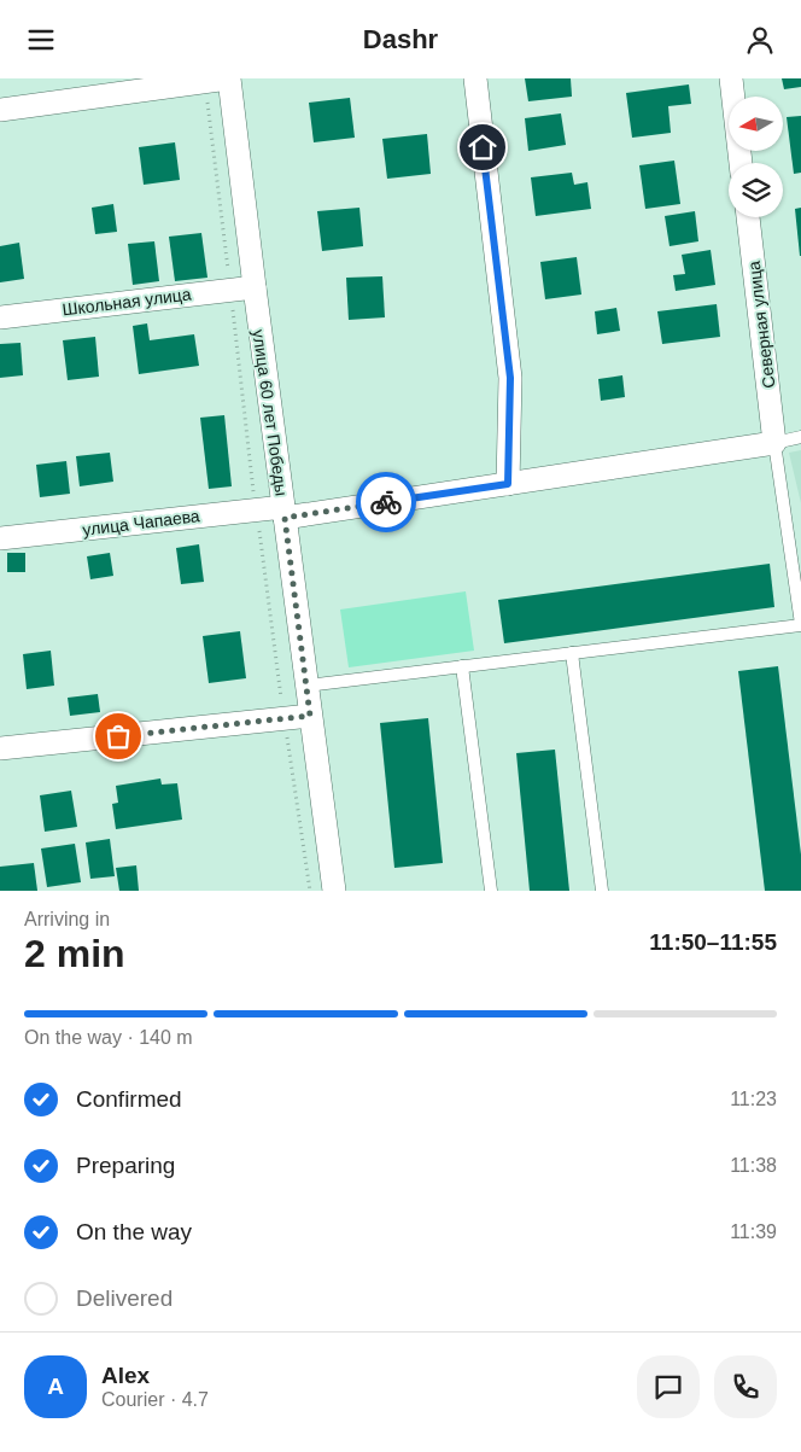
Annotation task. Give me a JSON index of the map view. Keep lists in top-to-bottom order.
{
  "streets": {
    "street": [
      "Школьная улица",
      "Северная улица",
      "улица 60 лет Победы",
      "улица Чапаева"
    ]
  },
  "crossings": [
    ["Школьная улица", "улица 60 лет Победы"],
    ["Северная улица", "улица Чапаева"],
    ["улица 60 лет Победы", "улица Чапаева"]
  ],
  "north": "left",
  "page": {
    "header": "Dashr",
    "heading": ["2 min", "Arriving in", "11:50–11:55"],
    "panel": ["Alex", "Courier · 4.7"],
    "bar": "On the way · 140 m",
    "list": [
      ["Confirmed", "11:23"],
      ["Preparing", "11:38"],
      ["On the way", "11:39"],
      "Delivered"
    ],
    "round": "A"
  }
}
